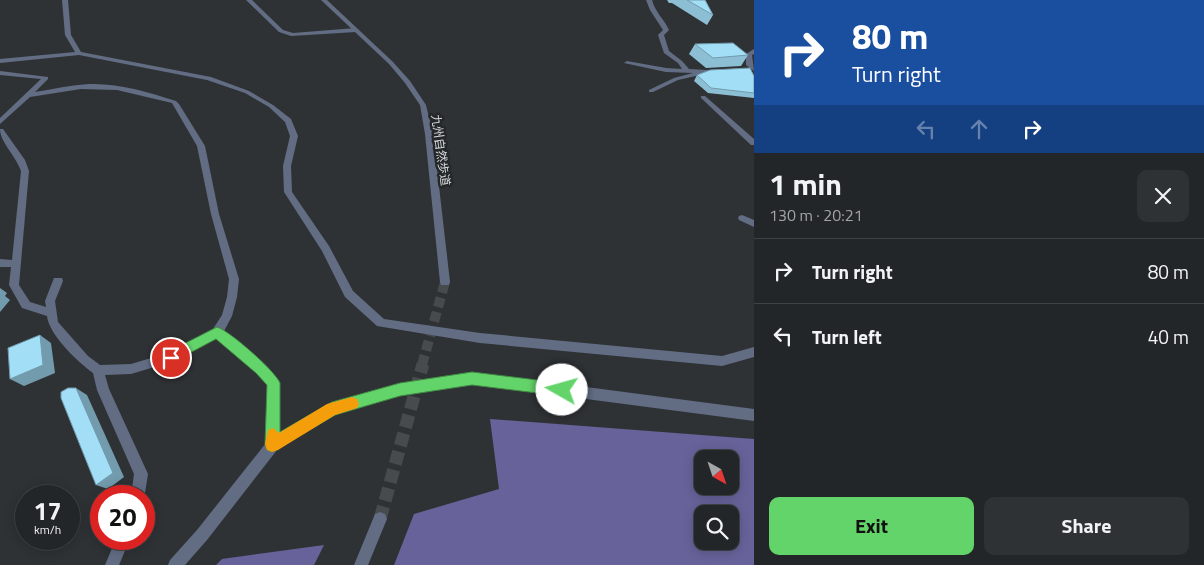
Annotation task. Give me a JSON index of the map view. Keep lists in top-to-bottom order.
{
  "streets": {
    "street": ["九州自然歩道"]
  },
  "north": "bottom right",
  "page": {
    "turn": ["80 m", "Turn right"],
    "heading": ["1 min", "130 m · 20:21"],
    "list": [
      {
        "name": "Turn right",
        "value": "80 m"
      },
      {
        "name": "Turn left",
        "value": "40 m"
      }
    ],
    "speed": "17 km/h",
    "limit": "20",
    "buttons": ["Exit", "Share"]
  }
}
